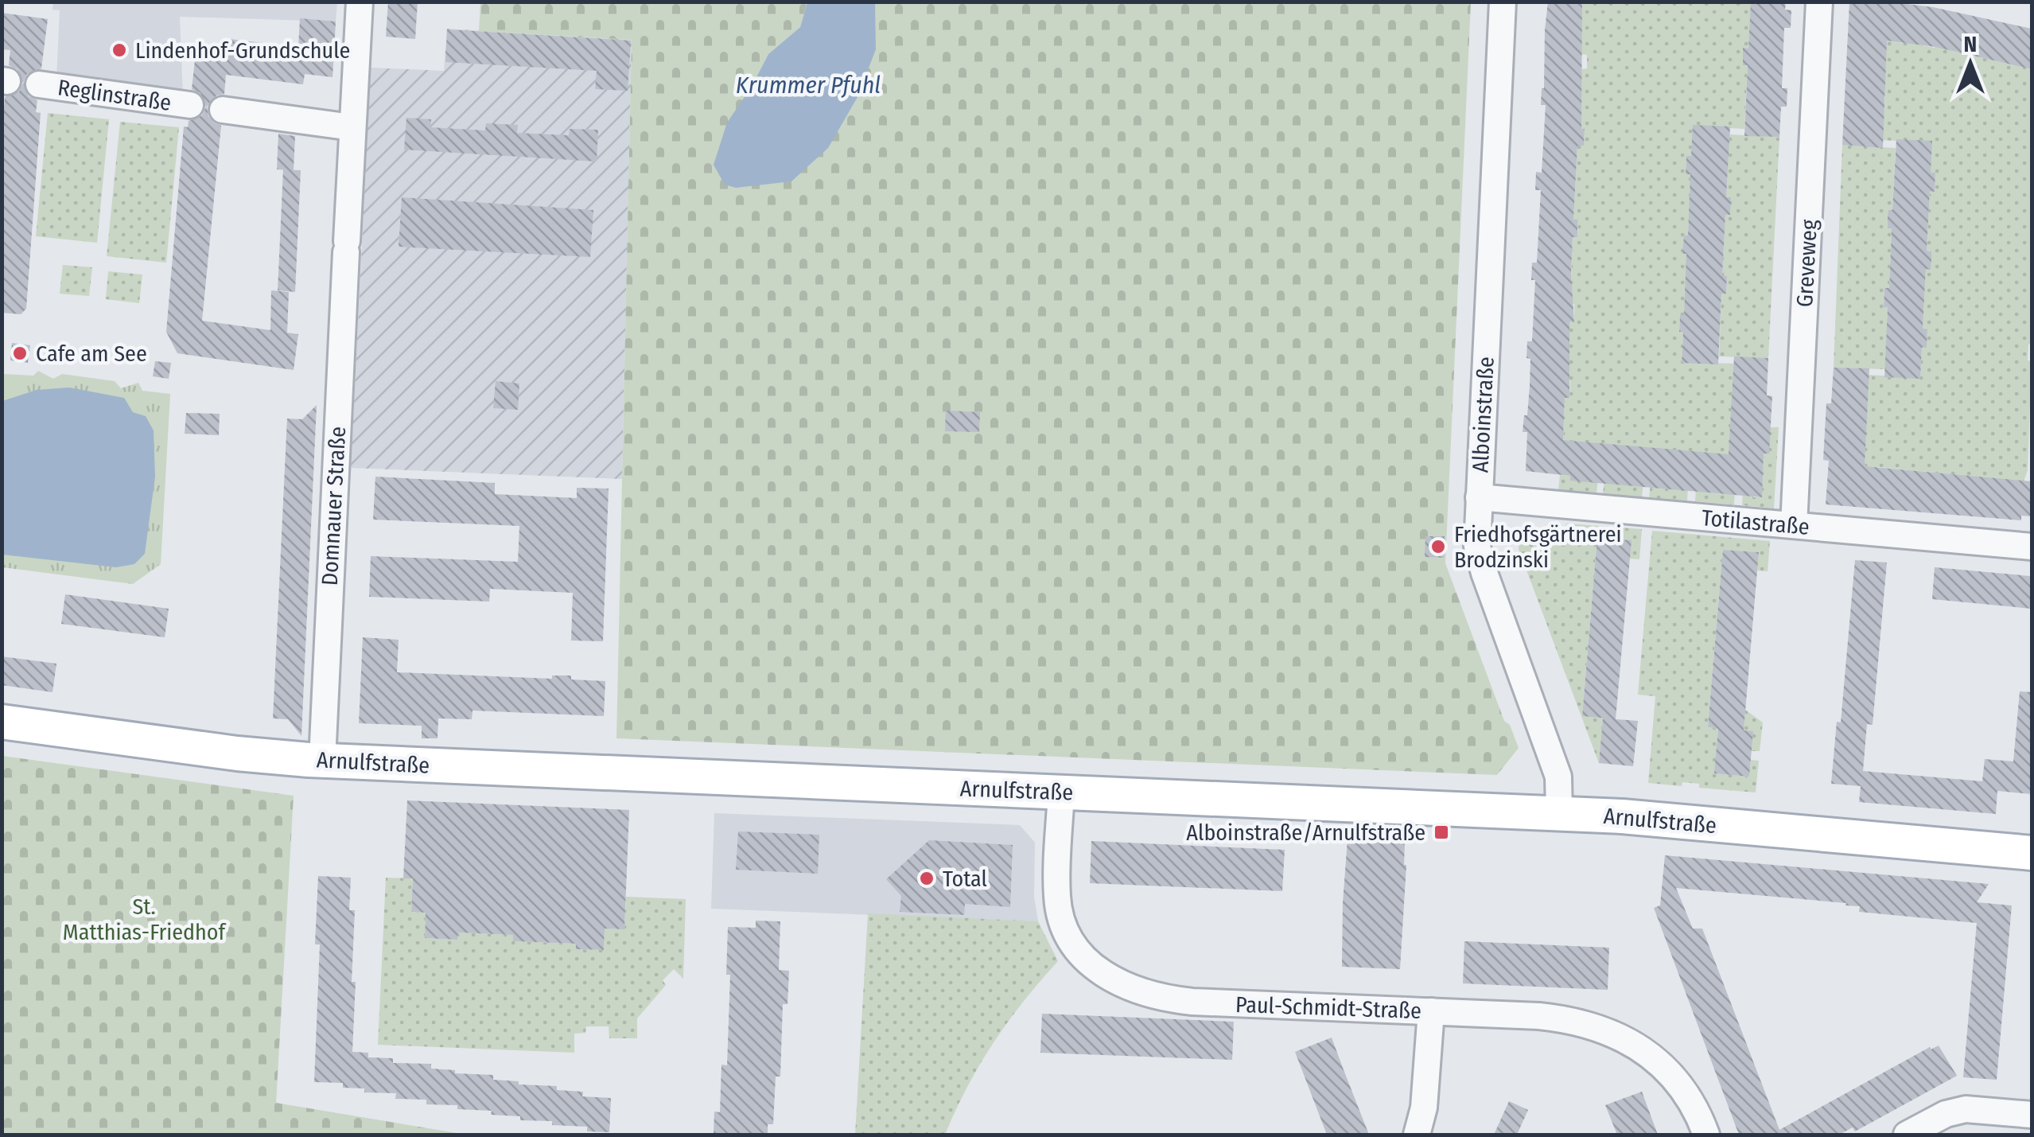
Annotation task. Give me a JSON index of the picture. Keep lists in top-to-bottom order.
{
  "streets": {
    "main road": ["Arnulfstraße"],
    "street": [
      "Reglinstraße",
      "Greveweg",
      "Alboinstraße",
      "Domnauer Straße",
      "Totilastraße",
      "Paul-Schmidt-Straße"
    ]
  },
  "crossings": [
    ["Greveweg", "Totilastraße"],
    ["Alboinstraße", "Totilastraße"],
    ["Alboinstraße", "Arnulfstraße"],
    ["Domnauer Straße", "Arnulfstraße"],
    ["Arnulfstraße", "Paul-Schmidt-Straße"]
  ],
  "water": ["Krummer Pfuhl"],
  "parks": ["St. Matthias-Friedhof"],
  "places": {
    "other": [
      "Lindenhof-Grundschule",
      "Cafe am See",
      "Friedhofsgärtnerei Brodzinski",
      "Total"
    ],
    "transit": ["Alboinstraße/Arnulfstraße"]
  },
  "north": "top"
}
